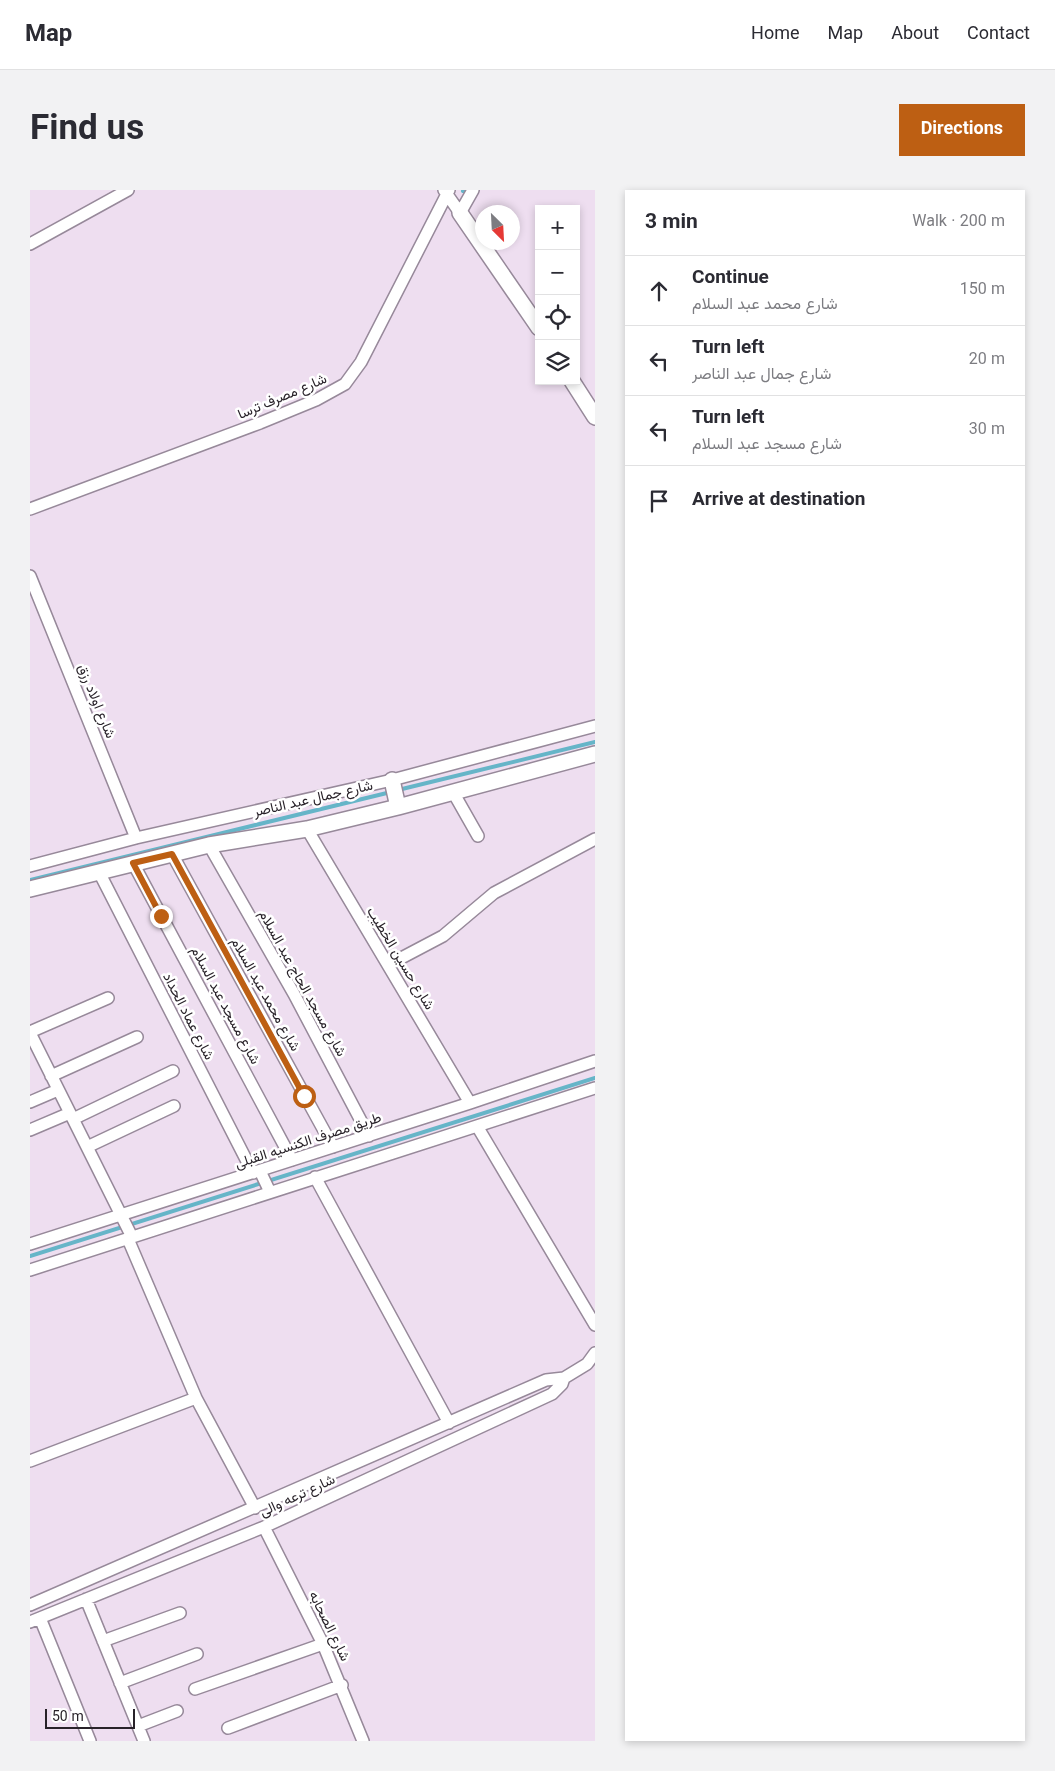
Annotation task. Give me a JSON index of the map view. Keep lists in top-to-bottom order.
{
  "streets": {
    "street": [
      "شارع مصرف ترسا",
      "شارع اولاد رزق",
      "شارع جمال عبد الناصر",
      "شارع حسين الخطيب",
      "شارع مسجد الحاج عبد السلام",
      "شارع محمد عبد السلام",
      "شارع مسجد عبد السلام",
      "شارع عماد الحداد",
      "طريق مصرف الكنسيه القبلى",
      "شارع ترعه والى",
      "شارع الصحابه"
    ]
  },
  "crossings": [
    ["شارع اولاد رزق", "شارع جمال عبد الناصر"],
    ["شارع جمال عبد الناصر", "شارع حسين الخطيب"],
    ["شارع جمال عبد الناصر", "شارع مسجد الحاج عبد السلام"],
    ["شارع جمال عبد الناصر", "شارع محمد عبد السلام"],
    ["شارع جمال عبد الناصر", "شارع مسجد عبد السلام"],
    ["شارع جمال عبد الناصر", "شارع عماد الحداد"],
    ["شارع حسين الخطيب", "طريق مصرف الكنسيه القبلى"],
    ["شارع مسجد الحاج عبد السلام", "طريق مصرف الكنسيه القبلى"],
    ["شارع محمد عبد السلام", "طريق مصرف الكنسيه القبلى"],
    ["شارع مسجد عبد السلام", "طريق مصرف الكنسيه القبلى"],
    ["شارع عماد الحداد", "طريق مصرف الكنسيه القبلى"],
    ["شارع ترعه والى", "شارع الصحابه"]
  ],
  "scale_bar": "50 m",
  "north": "bottom right",
  "page": {
    "header": "Map",
    "nav": [
      "Home",
      "Map",
      "About",
      "Contact"
    ],
    "title": "Find us",
    "buttons": "Directions",
    "heading": ["3 min", "Walk · 200 m"],
    "map_buttons": ["+", "−"],
    "list": [
      ["Continue", "شارع محمد عبد السلام", "150 m"],
      ["Turn left", "شارع جمال عبد الناصر", "20 m"],
      ["Turn left", "شارع مسجد عبد السلام", "30 m"],
      "Arrive at destination"
    ],
    "scale": "50 m"
  }
}
